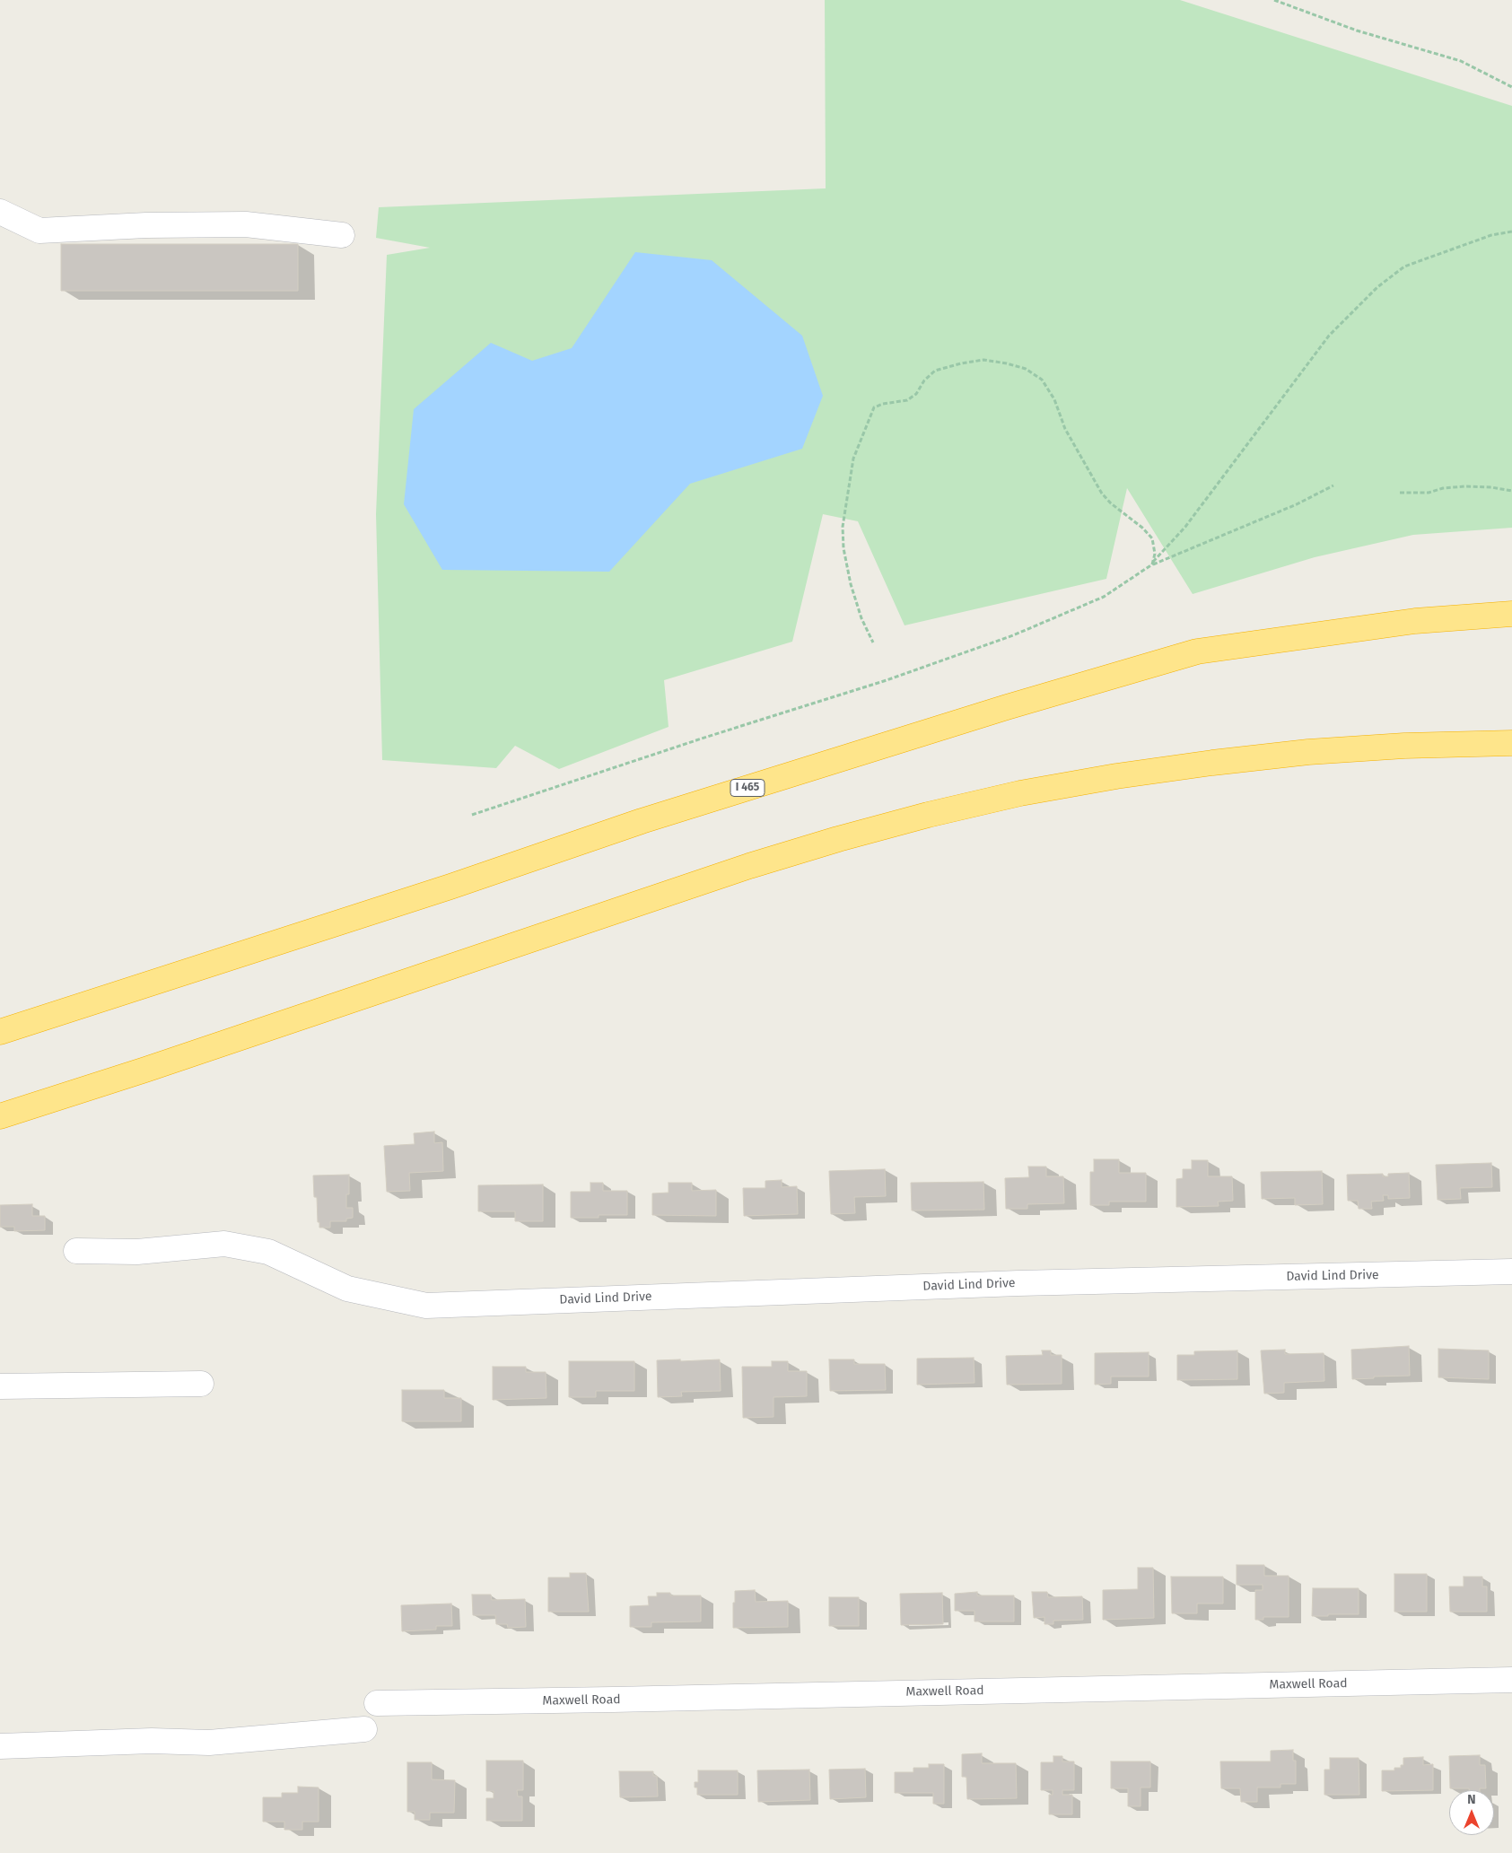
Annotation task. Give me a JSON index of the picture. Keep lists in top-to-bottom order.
{
  "streets": {
    "highway": ["I 465"],
    "street": ["David Lind Drive", "Maxwell Road"]
  },
  "north": "top"
}
